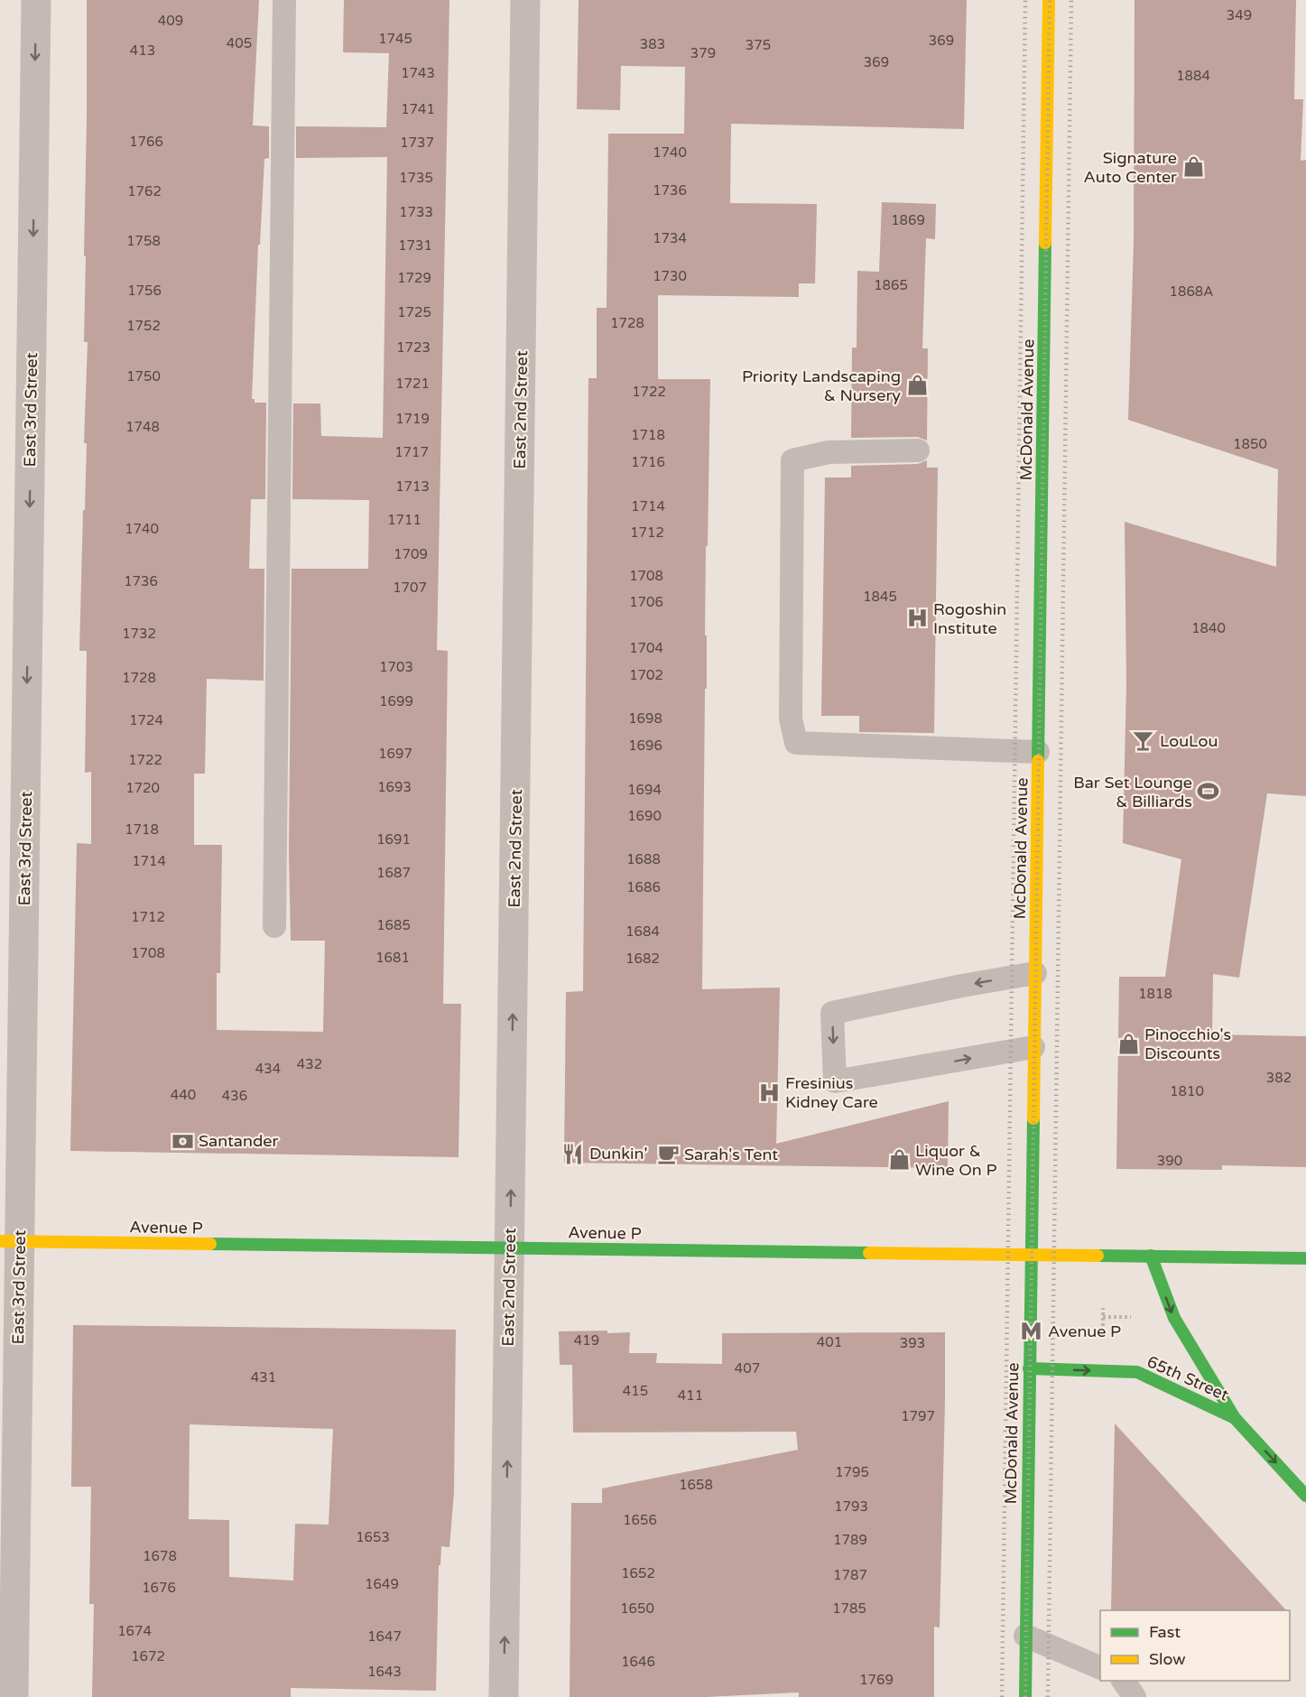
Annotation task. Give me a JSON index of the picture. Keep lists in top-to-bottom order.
{
  "streets": {
    "main road": ["McDonald Avenue", "Avenue P", "65th Street"],
    "street": ["East 3rd Street", "East 2nd Street"]
  },
  "crossings": [
    ["East 3rd Street", "Avenue P"],
    ["East 2nd Street", "Avenue P"],
    ["McDonald Avenue", "Avenue P"],
    ["McDonald Avenue", "65th Street"],
    ["Avenue P", "65th Street"]
  ],
  "one_way": ["East 3rd Street", "East 2nd Street", "65th Street"],
  "places": {
    "shop": [
      "Signature Auto Center",
      "Priority Landscaping & Nursery",
      "Pinocchio's Discounts",
      "Liquor & Wine On P"
    ],
    "hospital": ["Rogoshin Institute", "Fresinius Kidney Care"],
    "bar": ["LouLou"],
    "sports": ["Bar Set Lounge & Billiards"],
    "bank": ["Santander"],
    "restaurant": ["Dunkin'"],
    "cafe": ["Sarah's Tent"],
    "metro station": ["Avenue P"]
  },
  "house_numbers": [
    "349",
    "409",
    "1745",
    "369",
    "405",
    "383",
    "375",
    "413",
    "379",
    "369",
    "1743",
    "1884",
    "1741",
    "1766",
    "1737",
    "1740",
    "1735",
    "1736",
    "1762",
    "1733",
    "1869",
    "1734",
    "1758",
    "1731",
    "1730",
    "1729",
    "1865",
    "1756",
    "1868A",
    "1725",
    "1728",
    "1752",
    "1723",
    "1750",
    "1721",
    "1722",
    "1719",
    "1748",
    "1718",
    "1850",
    "1717",
    "1716",
    "1713",
    "1714",
    "1711",
    "1740",
    "1712",
    "1709",
    "1708",
    "1736",
    "1707",
    "1845",
    "1706",
    "1840",
    "1732",
    "1704",
    "1703",
    "1702",
    "1728",
    "1699",
    "1698",
    "1724",
    "1696",
    "1697",
    "1722",
    "1693",
    "1720",
    "1694",
    "1690",
    "1718",
    "1691",
    "1688",
    "1714",
    "1687",
    "1686",
    "1712",
    "1685",
    "1684",
    "1708",
    "1681",
    "1682",
    "1818",
    "432",
    "434",
    "382",
    "1810",
    "440",
    "436",
    "390",
    "419",
    "401",
    "393",
    "407",
    "431",
    "415",
    "411",
    "1797",
    "1795",
    "1658",
    "1793",
    "1656",
    "1653",
    "1789",
    "1678",
    "1652",
    "1787",
    "1649",
    "1676",
    "1650",
    "1785",
    "1674",
    "1647",
    "1672",
    "1646",
    "1643",
    "1769"
  ],
  "legend": ["Fast", "Slow"]
}
